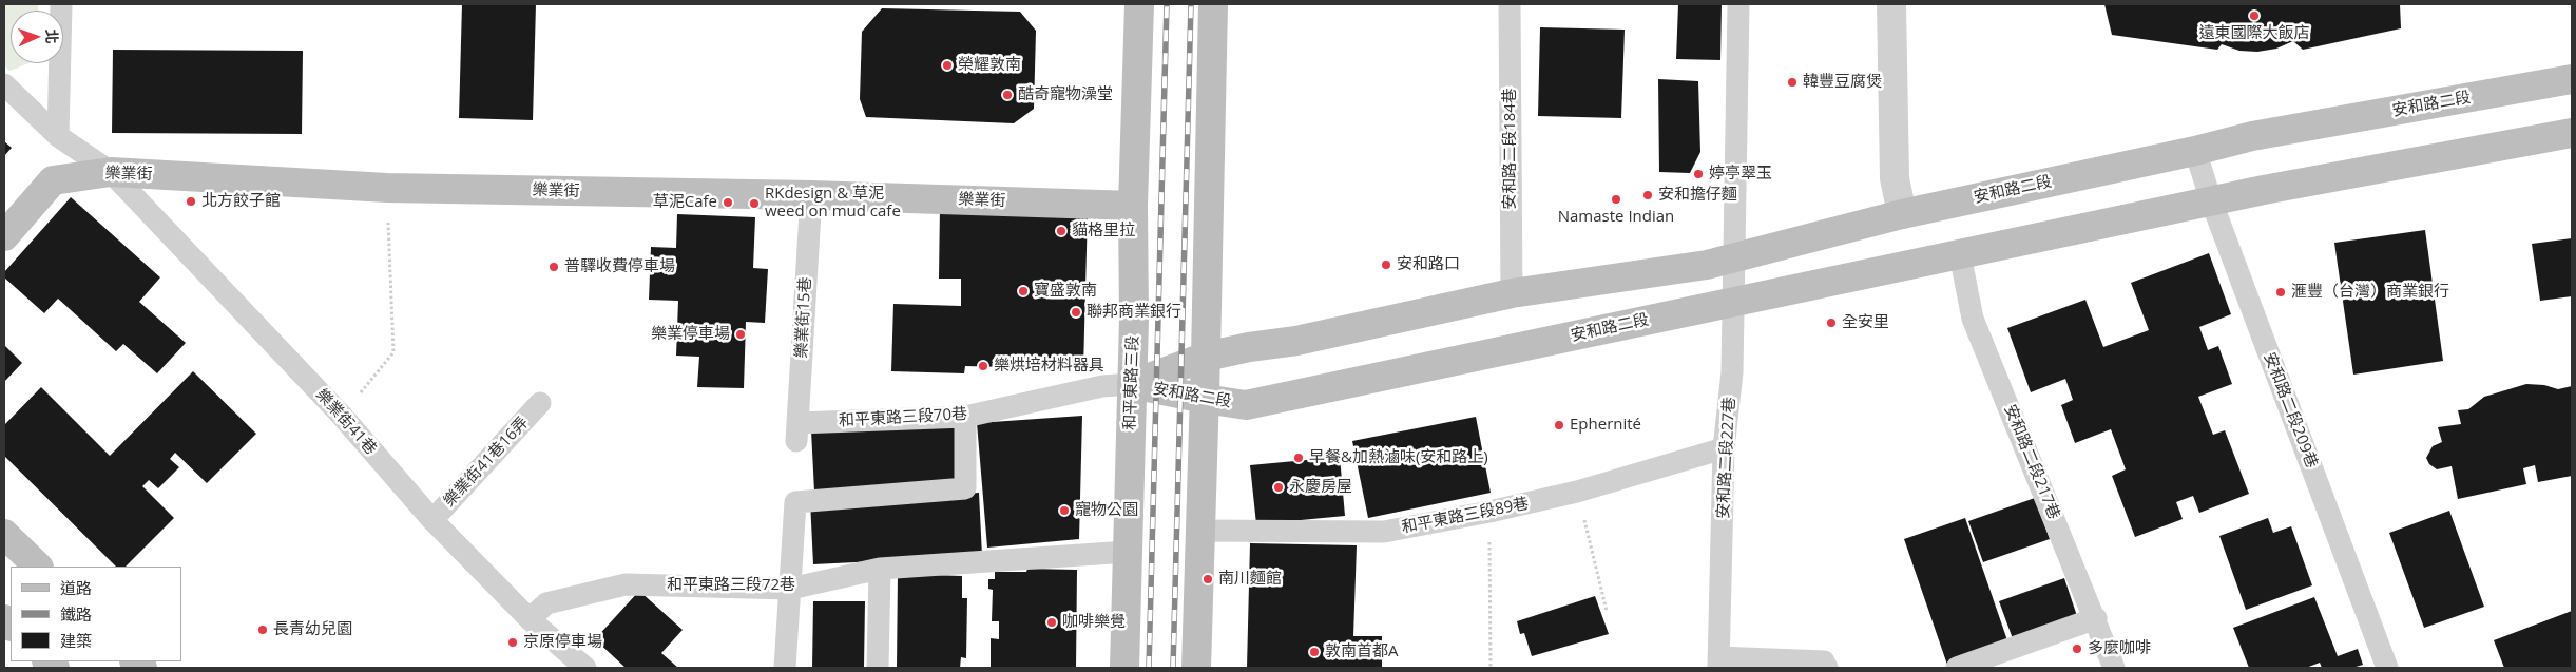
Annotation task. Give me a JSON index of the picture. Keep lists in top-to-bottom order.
{
  "streets": {
    "street": ["安和路二段", "樂業街", "和平東路三段"],
    "lane": [
      "安和路二段184巷",
      "樂業街15巷",
      "安和路二段209巷",
      "和平東路三段70巷",
      "樂業街41巷",
      "安和路二段227巷",
      "樂業街41巷16弄",
      "安和路二段217巷",
      "和平東路三段89巷",
      "和平東路三段72巷"
    ]
  },
  "crossings": [
    ["安和路二段", "安和路二段184巷"],
    ["安和路二段", "和平東路三段"],
    ["安和路二段", "安和路二段209巷"],
    ["安和路二段", "和平東路三段70巷"],
    ["安和路二段", "安和路二段227巷"],
    ["安和路二段", "安和路二段217巷"],
    ["樂業街", "樂業街15巷"],
    ["樂業街", "和平東路三段"],
    ["樂業街", "樂業街41巷"],
    ["樂業街15巷", "和平東路三段70巷"],
    ["和平東路三段", "和平東路三段70巷"],
    ["和平東路三段", "和平東路三段72巷"],
    ["樂業街41巷", "樂業街41巷16弄"],
    ["樂業街41巷", "和平東路三段72巷"],
    ["安和路二段227巷", "和平東路三段89巷"]
  ],
  "places": [
    "遠東國際大飯店",
    "榮耀敦南",
    "韓豐豆腐煲",
    "酷奇寵物澡堂",
    "婷亭翠玉",
    "安和擔仔麵",
    "Namaste Indian",
    "北方餃子館",
    "草泥Cafe",
    "RKdesign & 草泥 weed on mud cafe",
    "貓格里拉",
    "安和路口",
    "普驛收費停車場",
    "寶盛敦南",
    "滙豐（台灣）商業銀行",
    "聯邦商業銀行",
    "全安里",
    "樂業停車場",
    "樂烘培材料器具",
    "Ephernité",
    "早餐&加熱滷味(安和路上)",
    "永慶房屋",
    "寵物公園",
    "南川麵館",
    "咖啡樂覺",
    "長青幼兒園",
    "京原停車場",
    "多麼咖啡",
    "敦南首都A"
  ],
  "legend": ["道路", "鐵路", "建築"],
  "north": "right"
}
